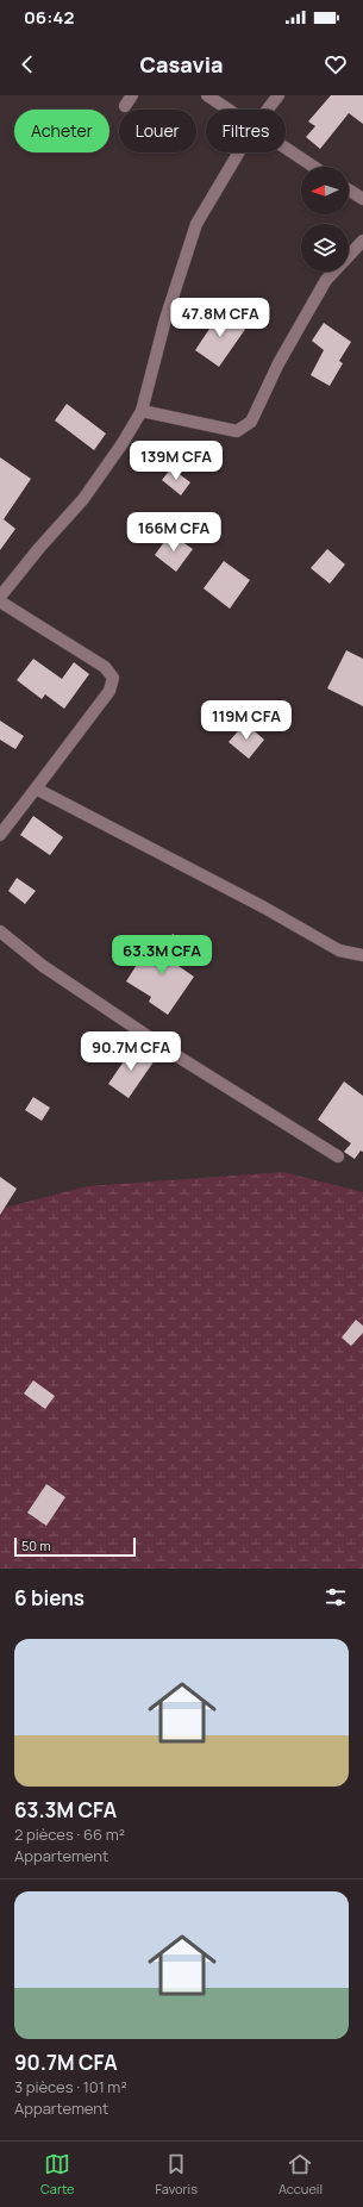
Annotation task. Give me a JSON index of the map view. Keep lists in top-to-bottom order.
{
  "scale_bar": "50 m",
  "north": "left",
  "page": {
    "status": "06:42",
    "header": "Casavia",
    "chip": ["Acheter", "Louer", "Filtres"],
    "price": [
      "47.8M CFA",
      "139M CFA",
      "166M CFA",
      "119M CFA",
      "63.3M CFA",
      "90.7M CFA"
    ],
    "scale": "50 m",
    "heading": "6 biens",
    "list": [
      {
        "name": "63.3M CFA",
        "note": "2 pièces · 66 m² · Appartement"
      },
      {
        "name": "90.7M CFA",
        "note": "3 pièces · 101 m² · Appartement"
      }
    ],
    "tabs": ["Carte", "Favoris", "Accueil"]
  }
}
